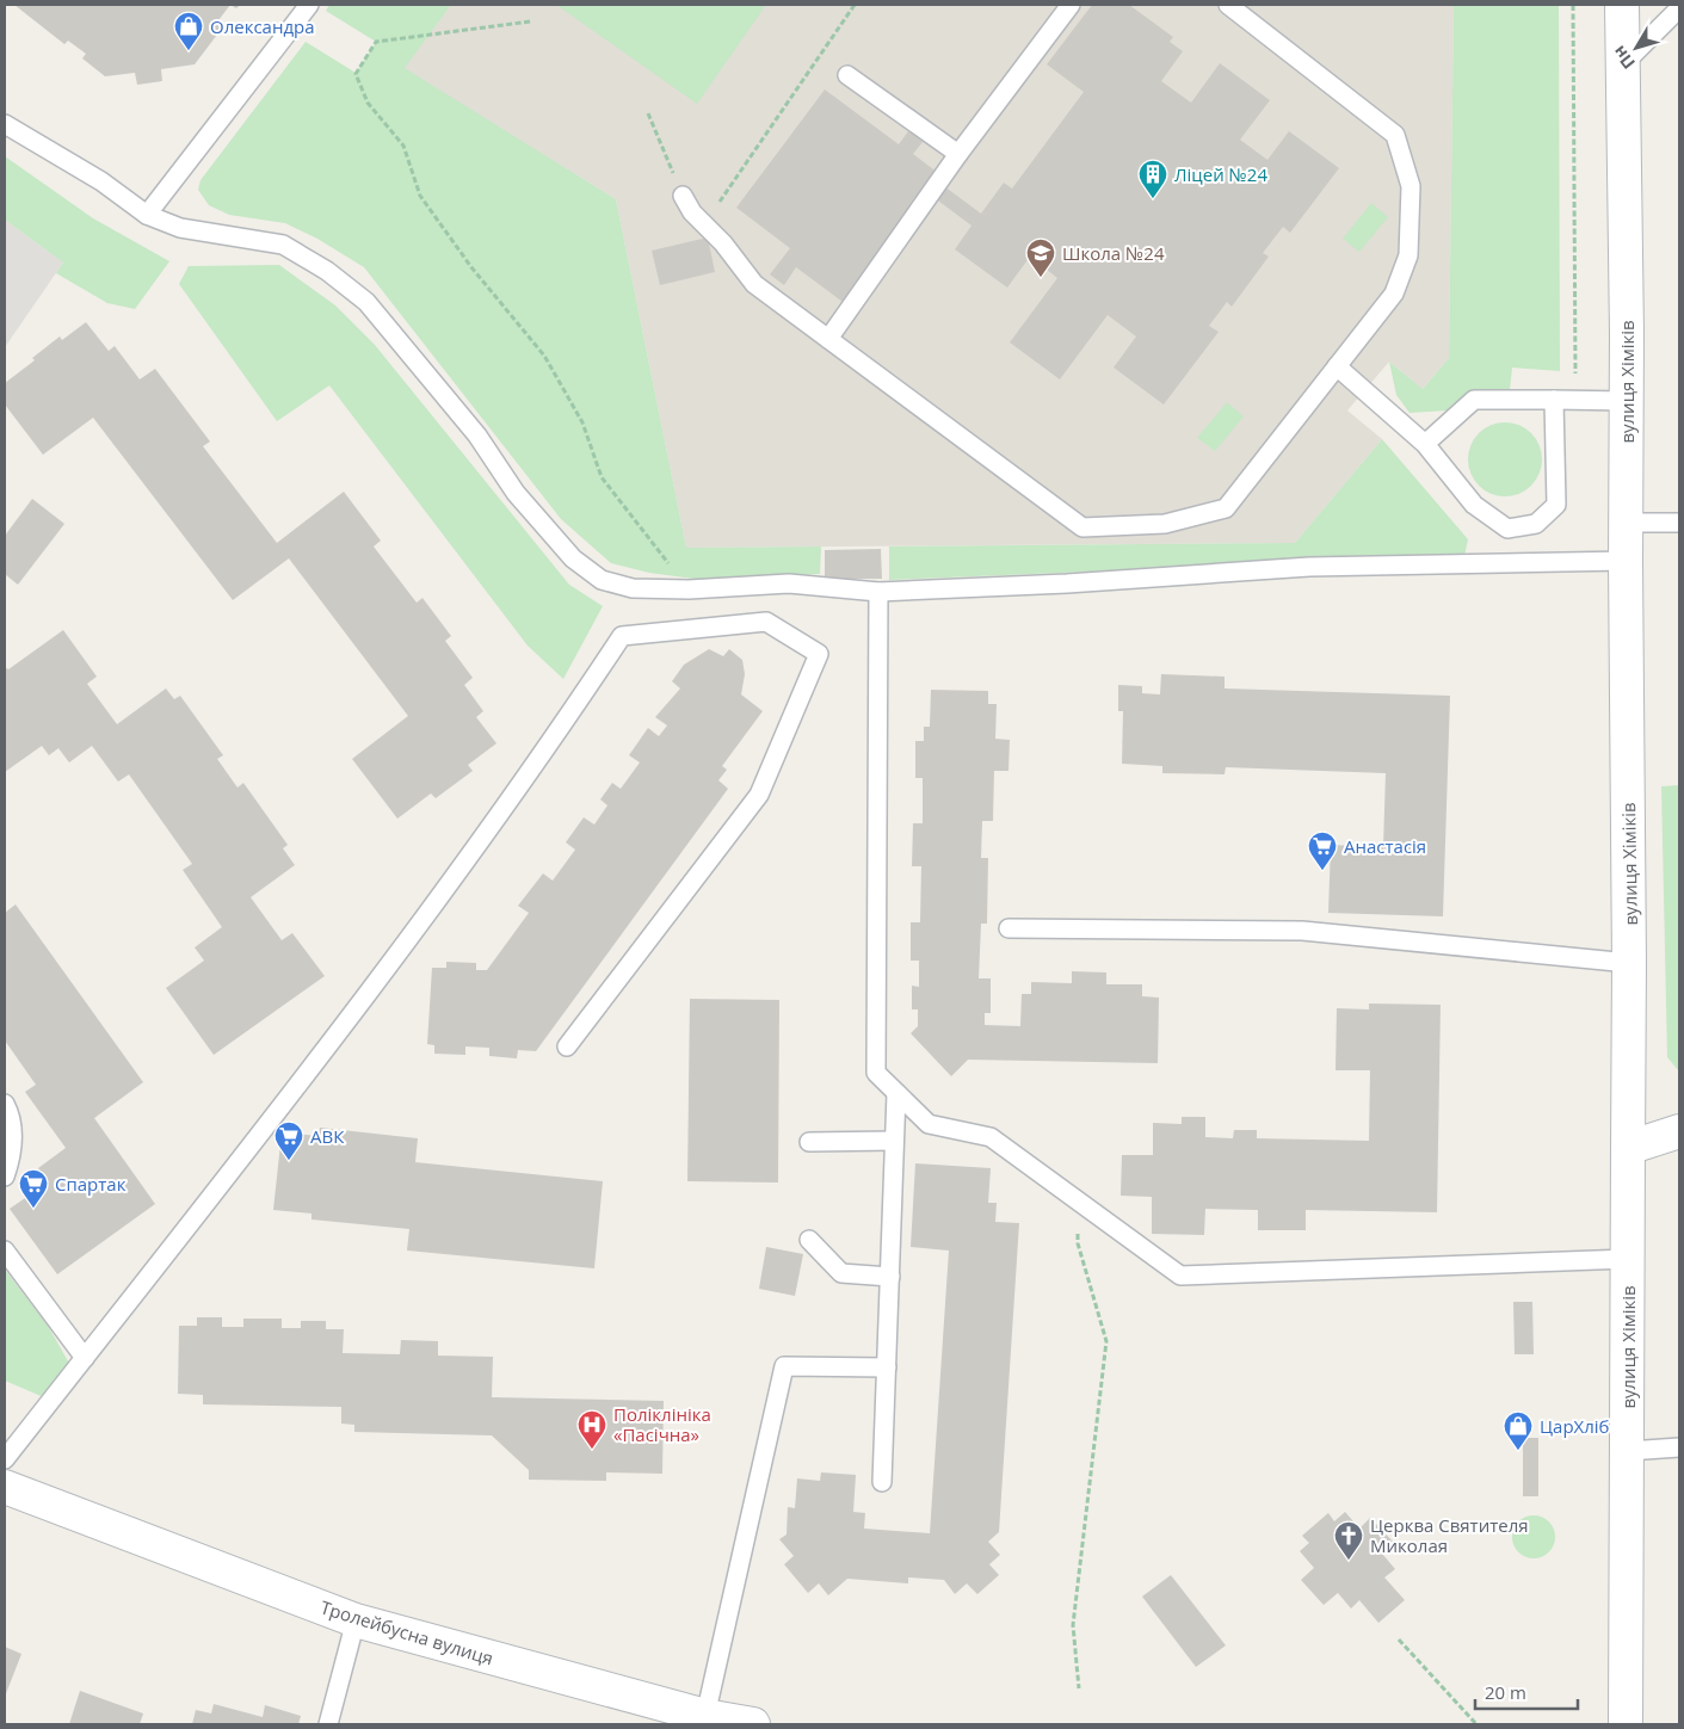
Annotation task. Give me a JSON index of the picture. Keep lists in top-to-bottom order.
{
  "streets": {
    "street": ["вулиця Хіміків", "Тролейбусна вулиця"]
  },
  "places": {
    "shop": ["Олександра", "ЦарХліб"],
    "building": ["Ліцей №24"],
    "school or university": ["Школа №24"],
    "supermarket": ["Анастасія", "АВК", "Спартак"],
    "hospital": ["Поліклініка «Пасічна»"],
    "church": ["Церква Святителя Миколая"]
  },
  "scale_bar": "20 m",
  "north": "bottom left"
}
